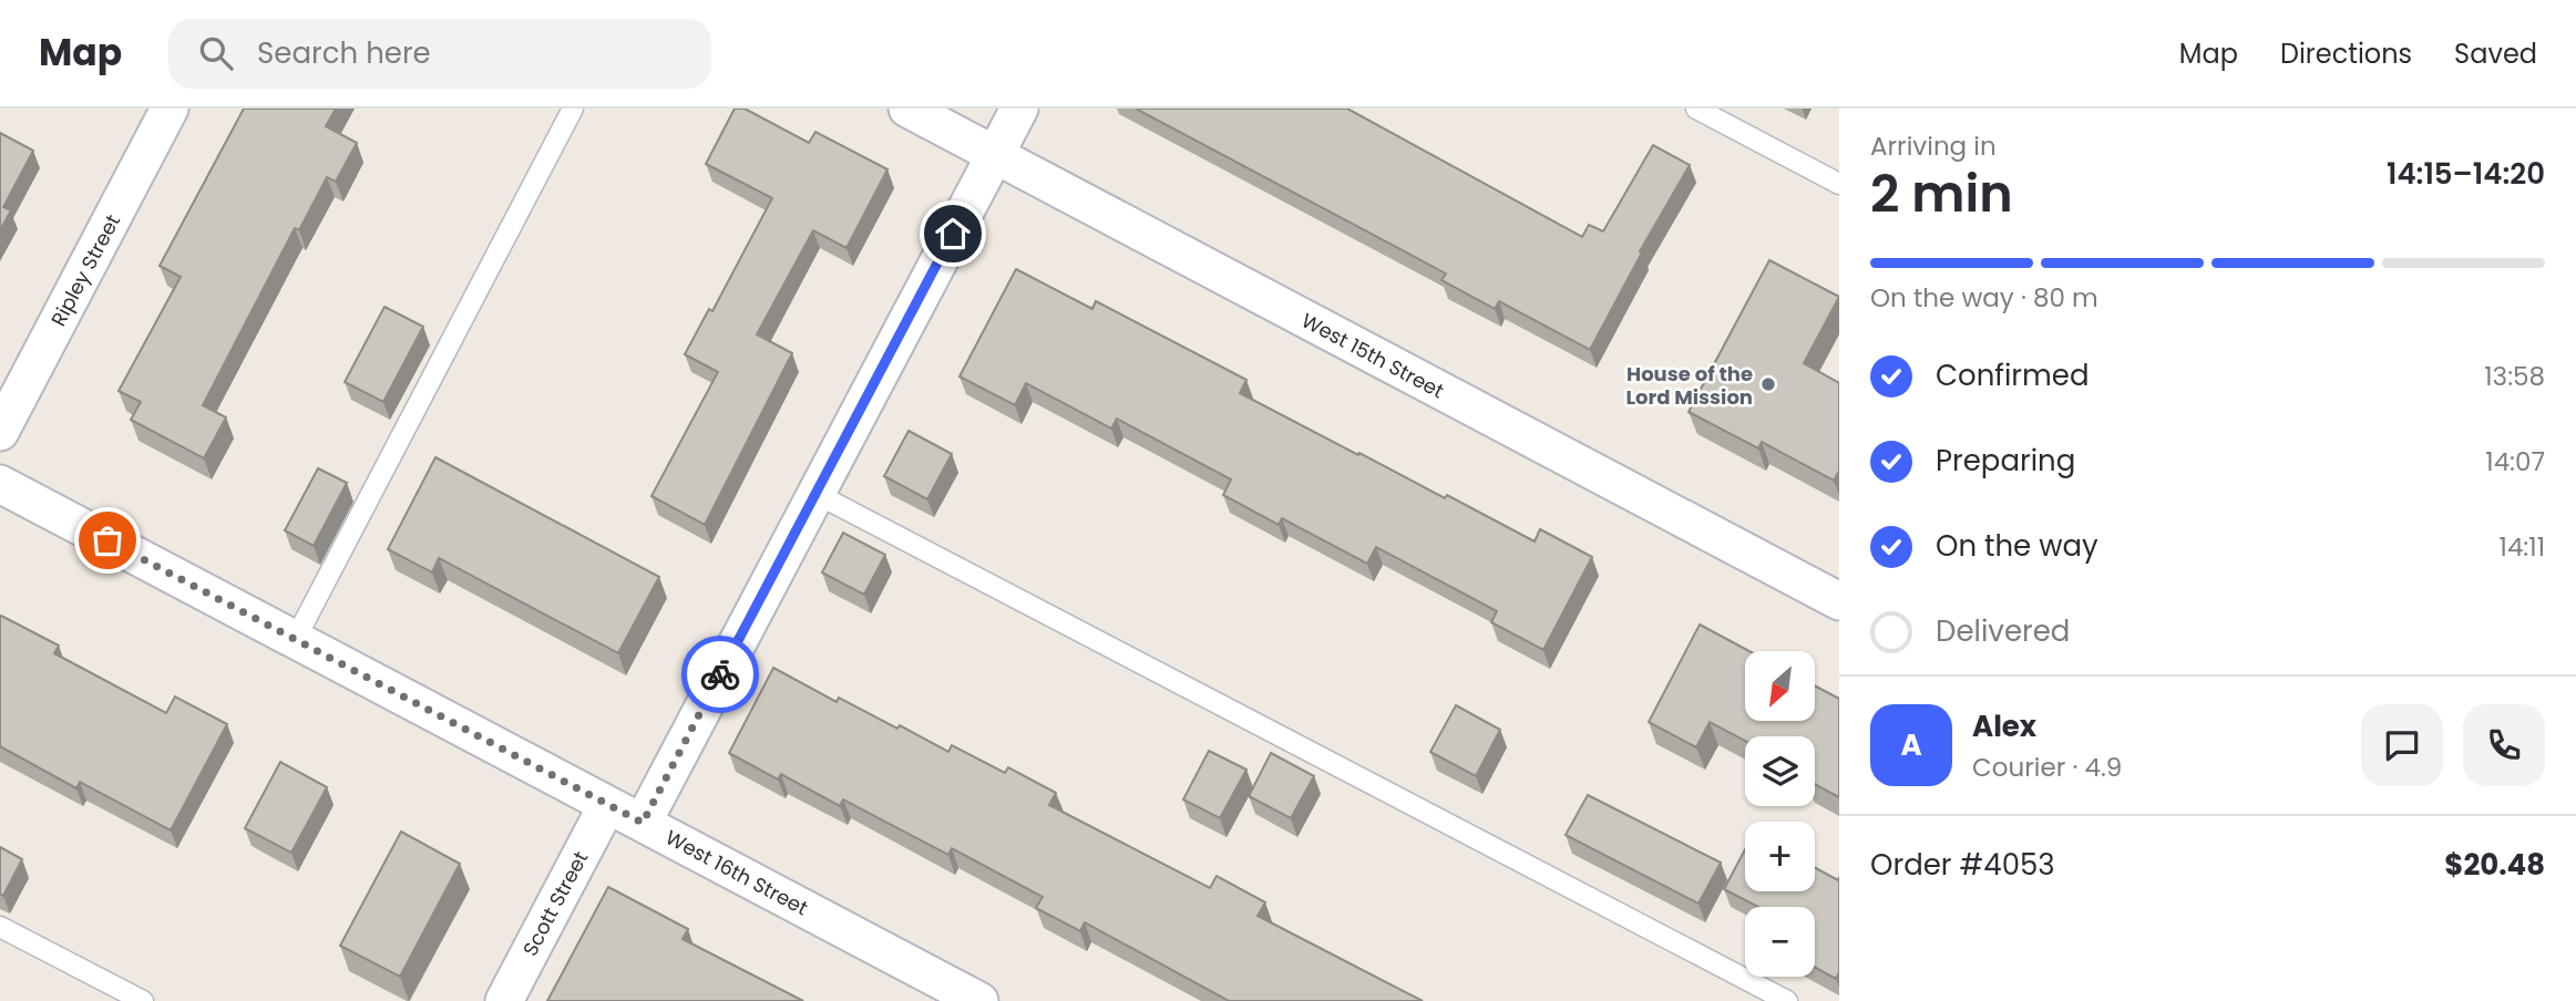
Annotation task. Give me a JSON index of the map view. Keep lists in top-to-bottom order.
{
  "streets": {
    "street": [
      "Ripley Street",
      "West 15th Street",
      "West 16th Street",
      "Scott Street"
    ]
  },
  "crossings": [
    ["West 16th Street", "Scott Street"]
  ],
  "places": ["House of the Lord Mission"],
  "north": "bottom left",
  "page": {
    "header": "Map",
    "search": "Search here",
    "nav": ["Map", "Directions", "Saved"],
    "heading": ["2 min", "Arriving in", "14:15–14:20"],
    "panel": [
      "Alex",
      "Courier · 4.9",
      "Order #4053",
      "$20.48"
    ],
    "bar": "On the way · 80 m",
    "list": [
      ["Confirmed", "13:58"],
      ["Preparing", "14:07"],
      ["On the way", "14:11"],
      "Delivered"
    ],
    "map_buttons": ["+", "−"],
    "round": "A"
  }
}
